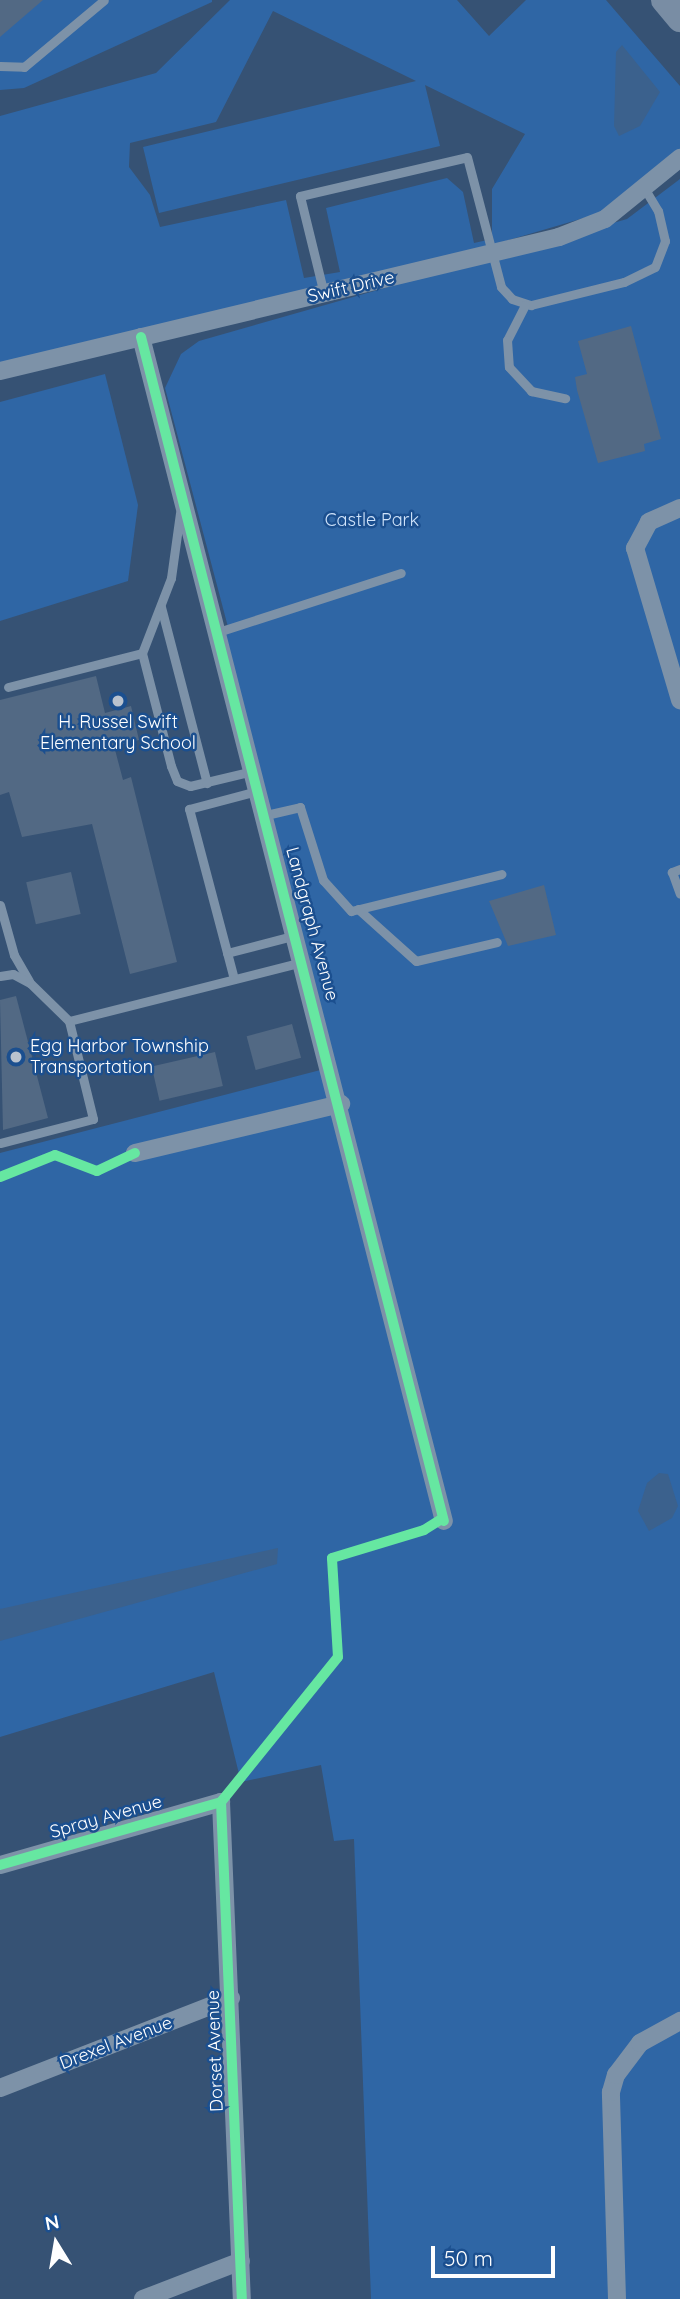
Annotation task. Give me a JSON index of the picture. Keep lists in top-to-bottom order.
{
  "streets": {
    "street": [
      "Swift Drive",
      "Landgraph Avenue",
      "Spray Avenue",
      "Drexel Avenue",
      "Dorset Avenue"
    ]
  },
  "crossings": [
    ["Swift Drive", "Landgraph Avenue"],
    ["Spray Avenue", "Dorset Avenue"],
    ["Drexel Avenue", "Dorset Avenue"]
  ],
  "parks": ["Castle Park"],
  "places": ["H. Russel Swift Elementary School", "Egg Harbor Township Transportation"],
  "scale_bar": "50 m",
  "north": "top"
}
